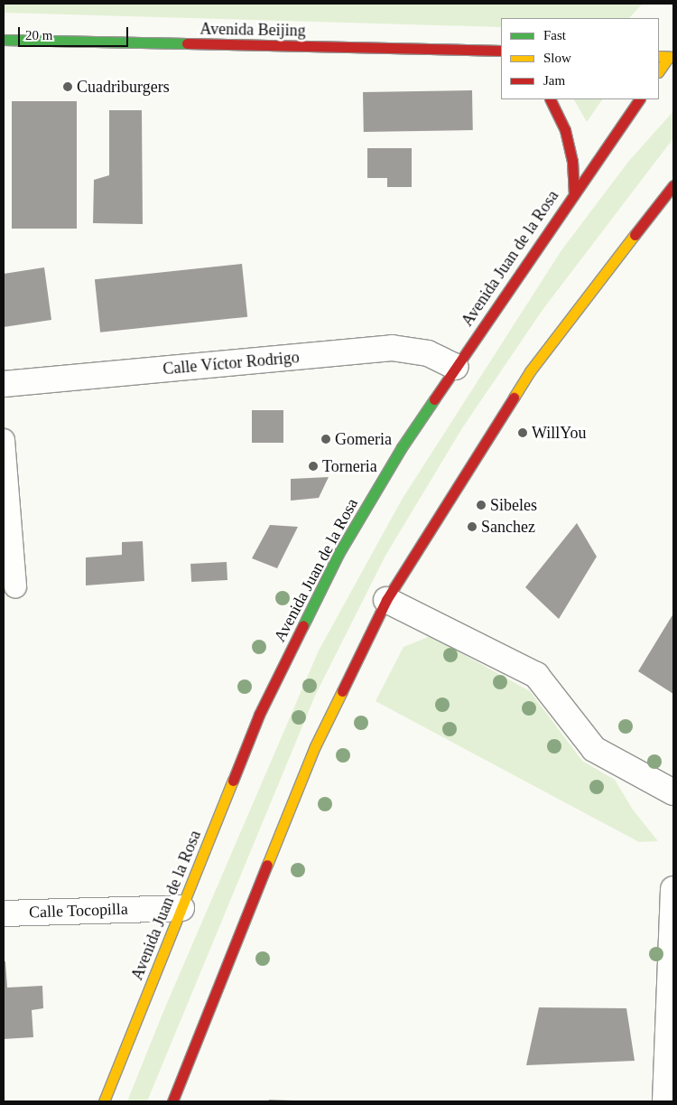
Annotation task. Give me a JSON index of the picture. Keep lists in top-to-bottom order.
{
  "streets": {
    "main road": ["Avenida Beijing", "Avenida Juan de la Rosa"],
    "street": ["Calle Víctor Rodrigo", "Calle Tocopilla"]
  },
  "crossings": [
    ["Avenida Juan de la Rosa", "Calle Víctor Rodrigo"],
    ["Avenida Juan de la Rosa", "Calle Tocopilla"]
  ],
  "places": [
    "Cuadriburgers",
    "WillYou",
    "Gomeria",
    "Torneria",
    "Sibeles",
    "Sanchez"
  ],
  "legend": ["Fast", "Slow", "Jam"],
  "scale_bar": "20 m"
}
